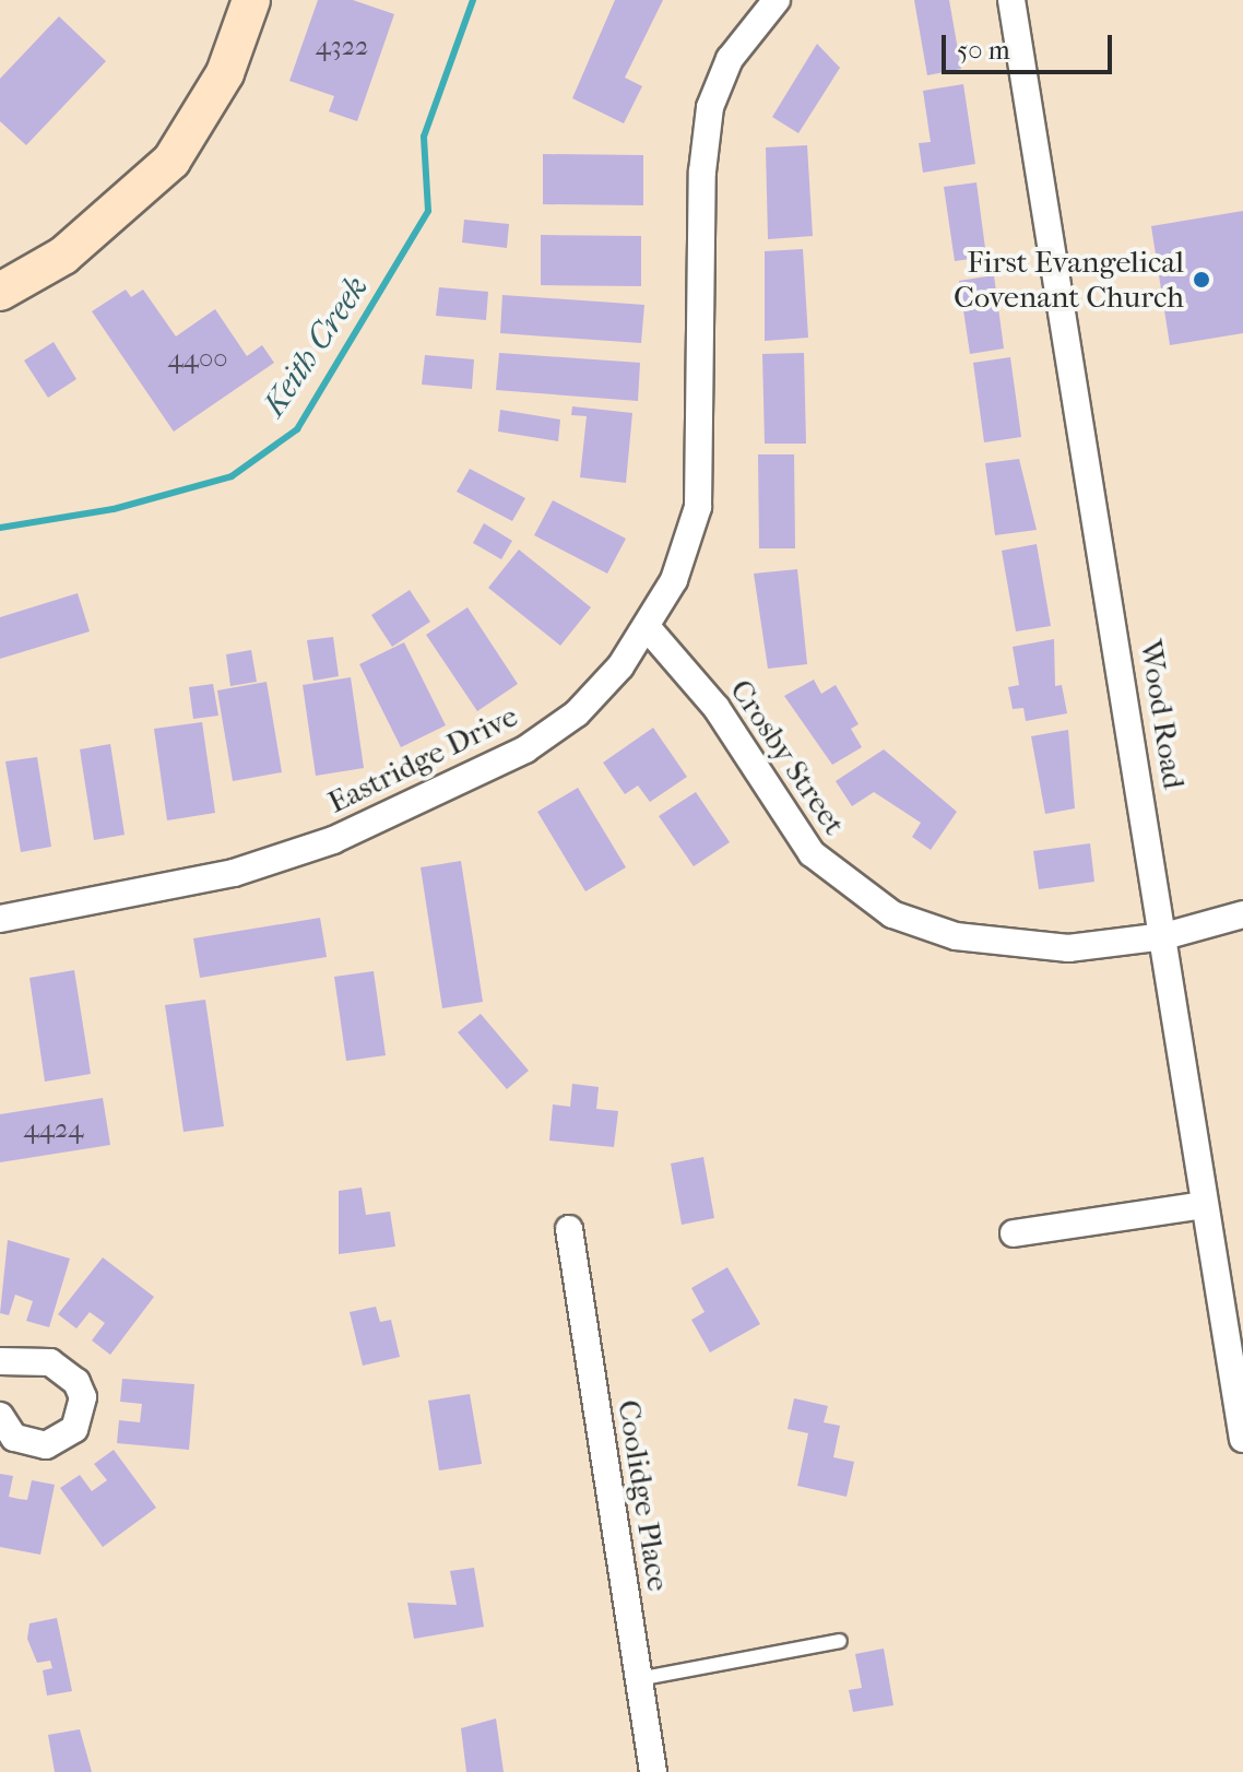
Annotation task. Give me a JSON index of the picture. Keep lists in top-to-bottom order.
{
  "streets": {
    "street": [
      "Wood Road",
      "Crosby Street",
      "Eastridge Drive",
      "Coolidge Place"
    ]
  },
  "crossings": [
    ["Wood Road", "Crosby Street"],
    ["Crosby Street", "Eastridge Drive"]
  ],
  "water": ["Keith Creek"],
  "places": ["First Evangelical Covenant Church"],
  "house_numbers": ["4322", "4400", "4424"],
  "scale_bar": "50 m"
}
